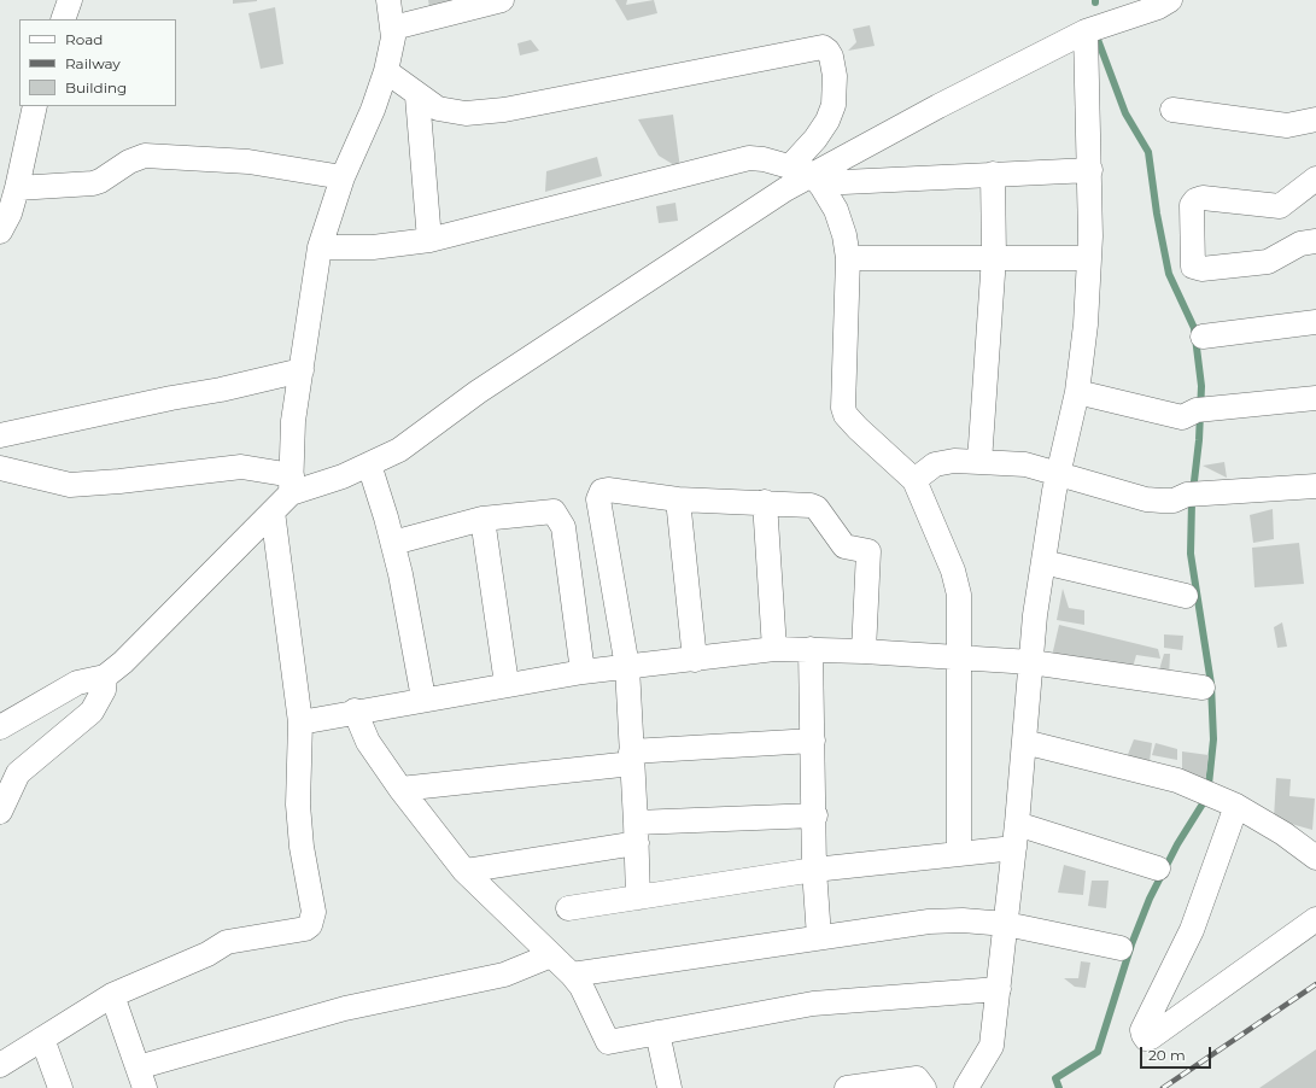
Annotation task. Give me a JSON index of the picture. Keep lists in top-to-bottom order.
{
  "legend": ["Road", "Railway", "Building"],
  "scale_bar": "20 m"
}
